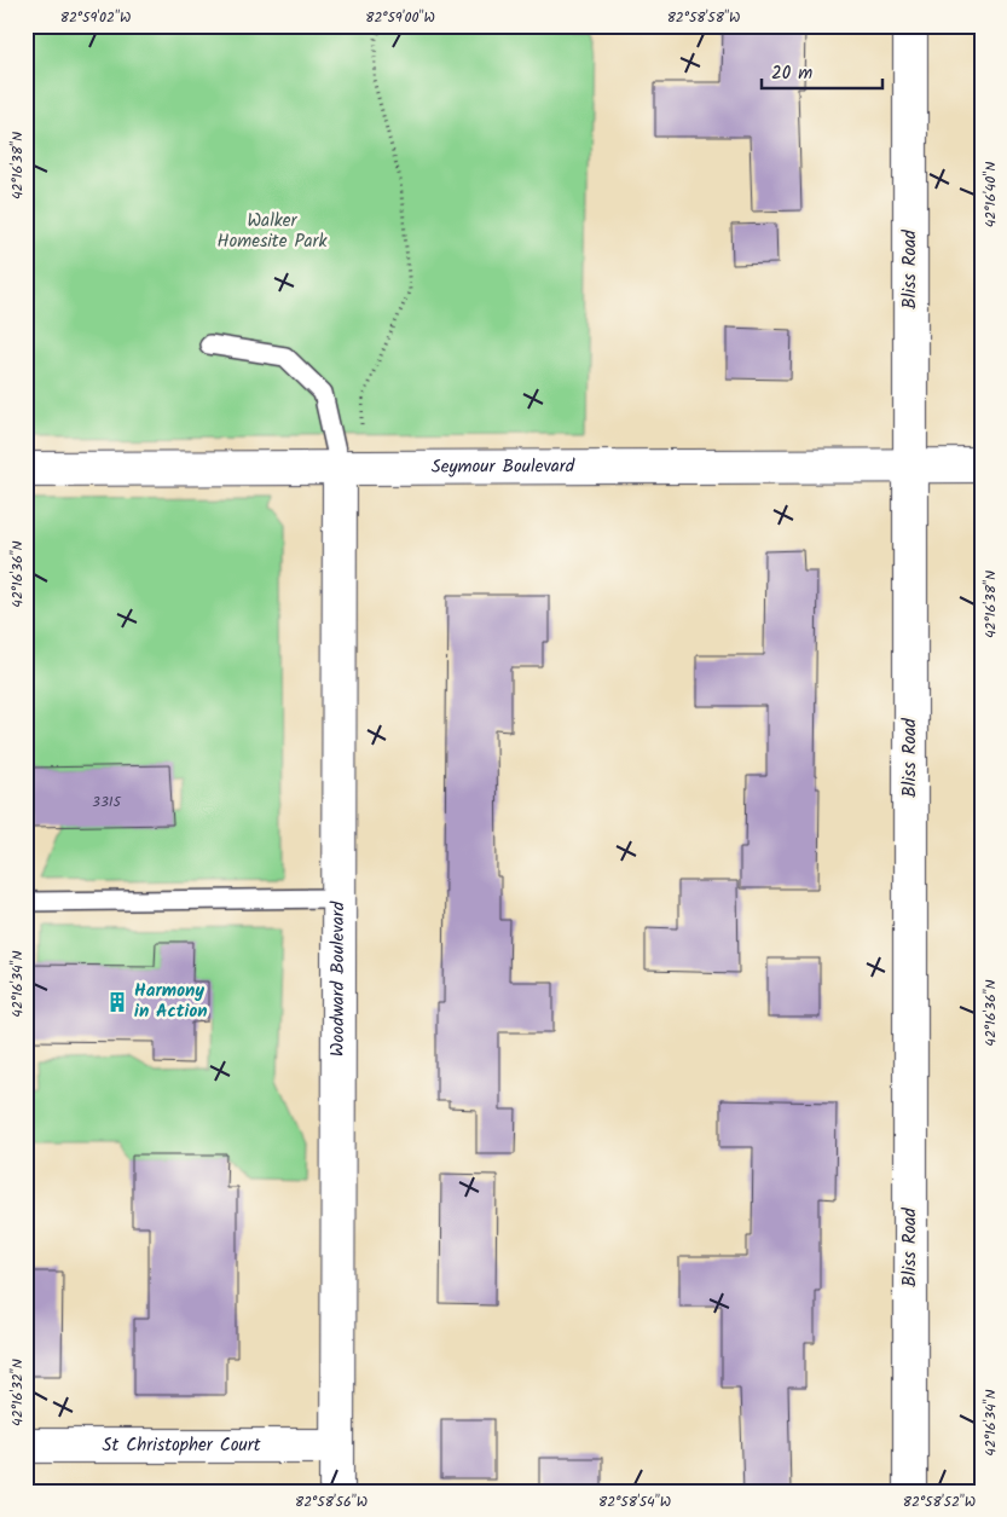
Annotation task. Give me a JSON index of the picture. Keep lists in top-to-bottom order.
{
  "streets": {
    "street": [
      "Bliss Road",
      "Seymour Boulevard",
      "Woodward Boulevard",
      "St Christopher Court"
    ]
  },
  "crossings": [
    ["Bliss Road", "Seymour Boulevard"],
    ["Seymour Boulevard", "Woodward Boulevard"],
    ["Woodward Boulevard", "St Christopher Court"]
  ],
  "parks": ["Walker Homesite Park"],
  "places": {
    "building": ["Harmony in Action"]
  },
  "house_numbers": ["3315"],
  "scale_bar": "20 m",
  "coordinates": [
    "82°59'02\"W",
    "82°59'00\"W",
    "82°58'58\"W",
    "42°16'38\"N",
    "42°16'40\"N",
    "42°16'36\"N",
    "42°16'34\"N",
    "42°16'32\"N",
    "82°58'56\"W",
    "82°58'54\"W",
    "82°58'52\"W"
  ]
}
